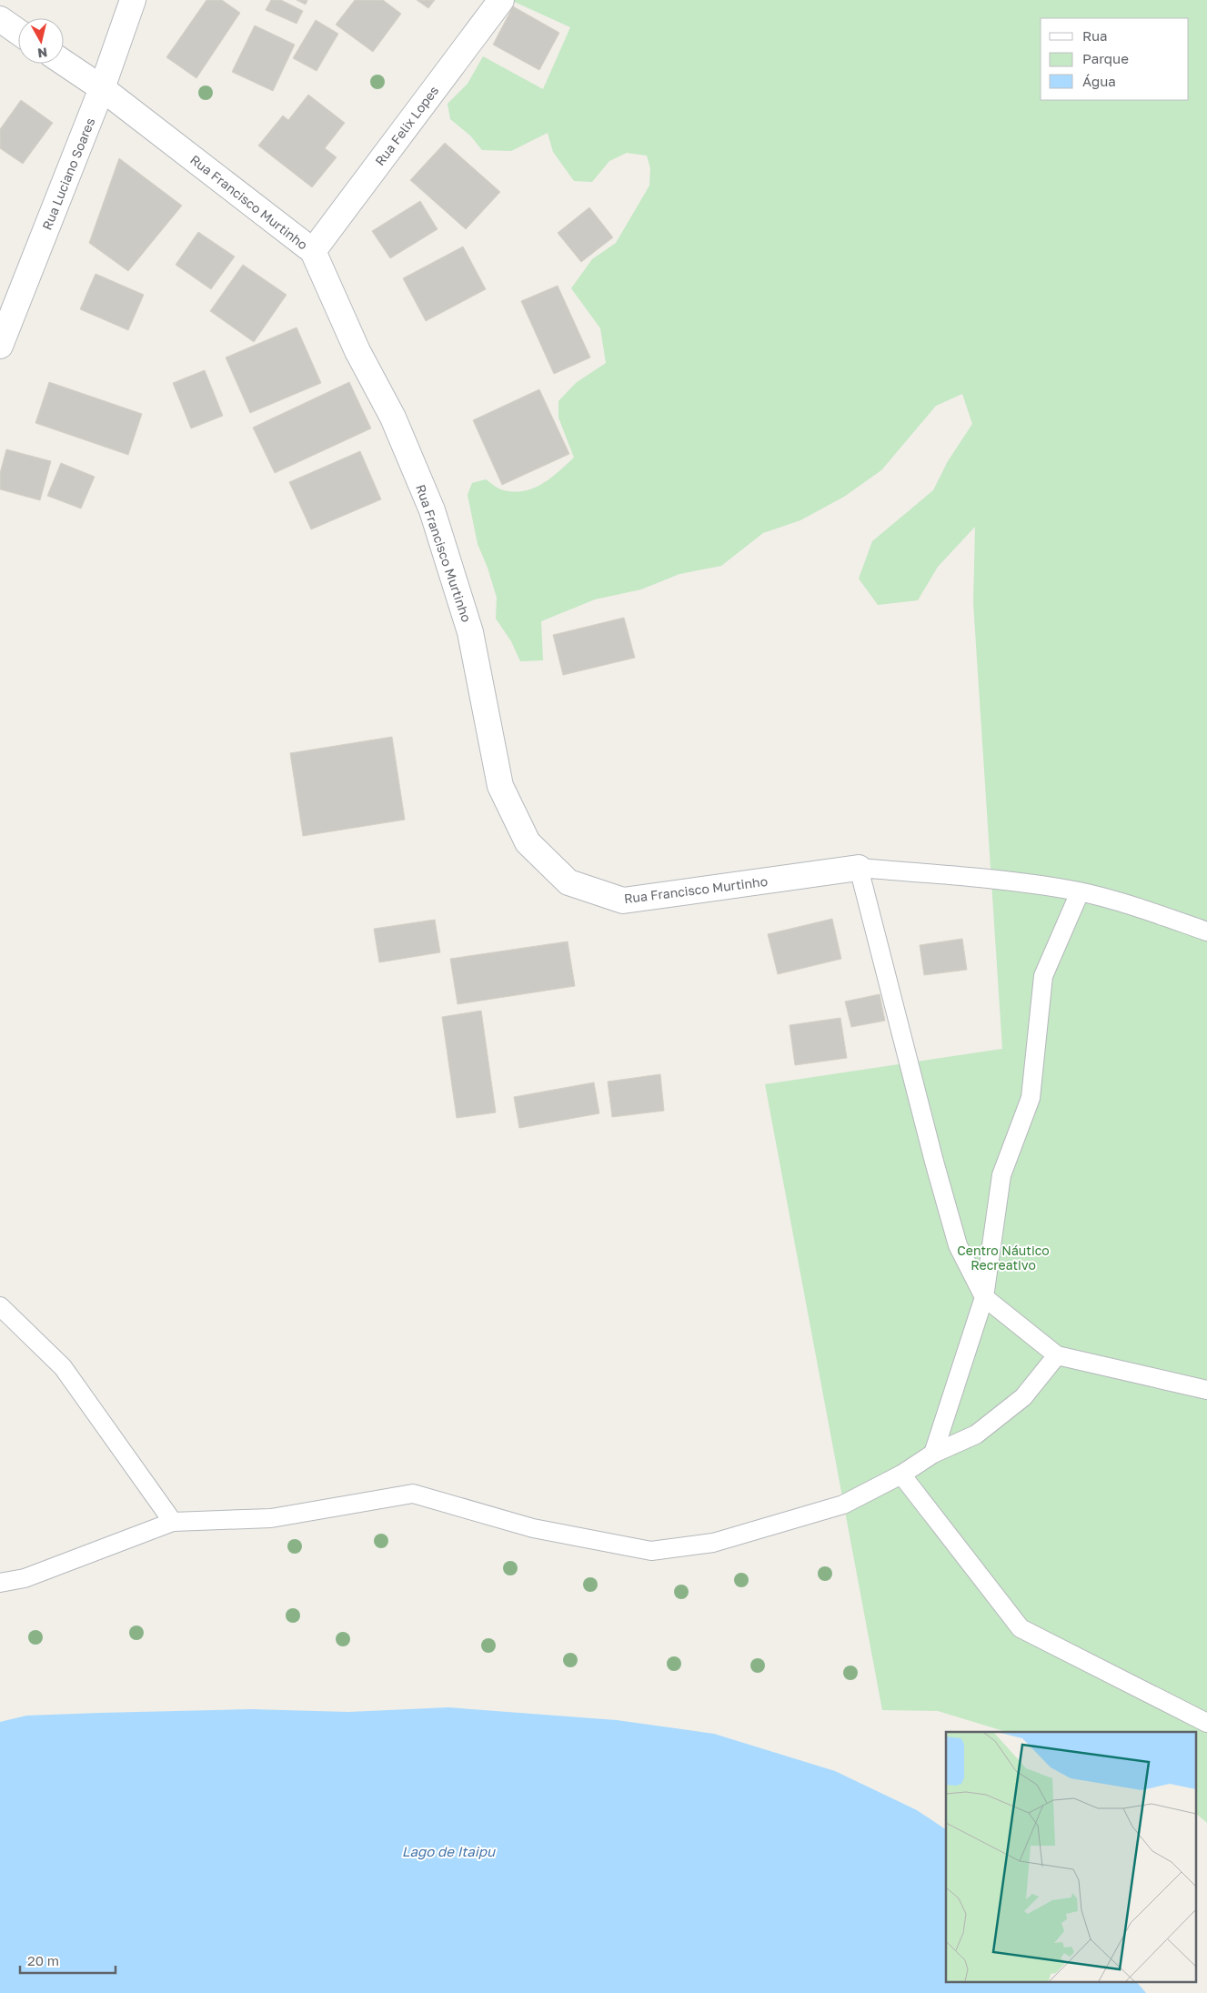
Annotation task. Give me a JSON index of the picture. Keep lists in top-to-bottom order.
{
  "streets": {
    "street": ["Rua Felix Lopes", "Rua Luciano Soares", "Rua Francisco Murtinho"]
  },
  "crossings": [
    ["Rua Felix Lopes", "Rua Francisco Murtinho"],
    ["Rua Luciano Soares", "Rua Francisco Murtinho"]
  ],
  "water": ["Lago de Itaipu"],
  "parks": ["Centro Náutico Recreativo"],
  "legend": ["Rua", "Parque", "Água"],
  "scale_bar": "20 m",
  "north": "bottom"
}
